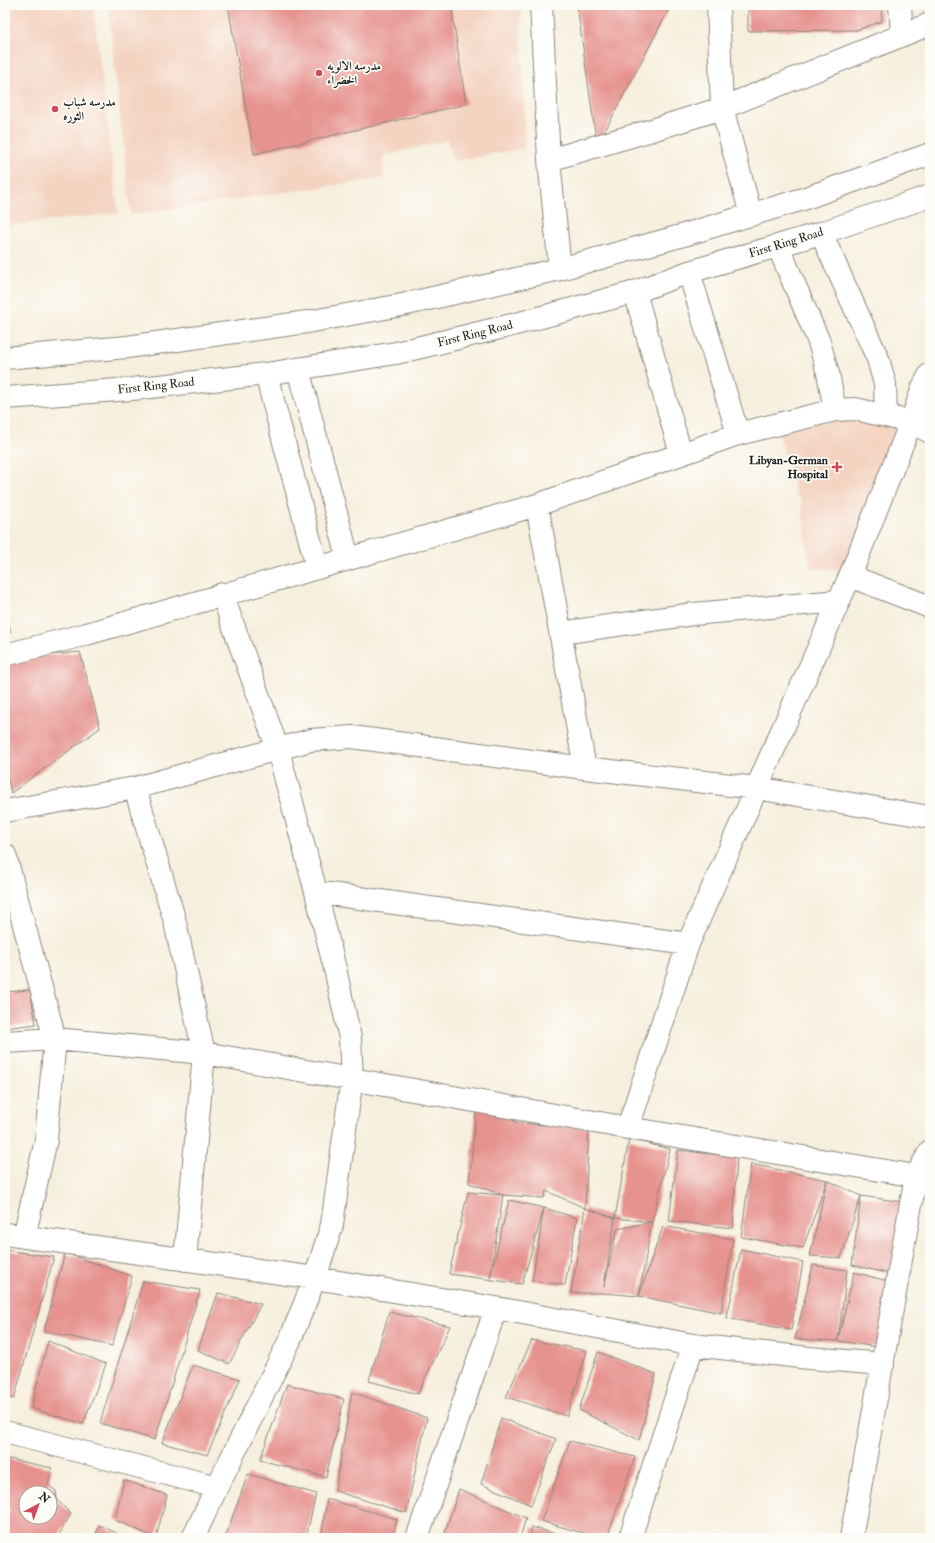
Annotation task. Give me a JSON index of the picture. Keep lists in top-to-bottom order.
{
  "streets": {
    "street": ["First Ring Road"]
  },
  "places": {
    "other": ["مدرسه الالويه الخضراء", "مدرسه شباب الثوره"],
    "health": ["Libyan-German Hospital"]
  },
  "north": "top right"
}
